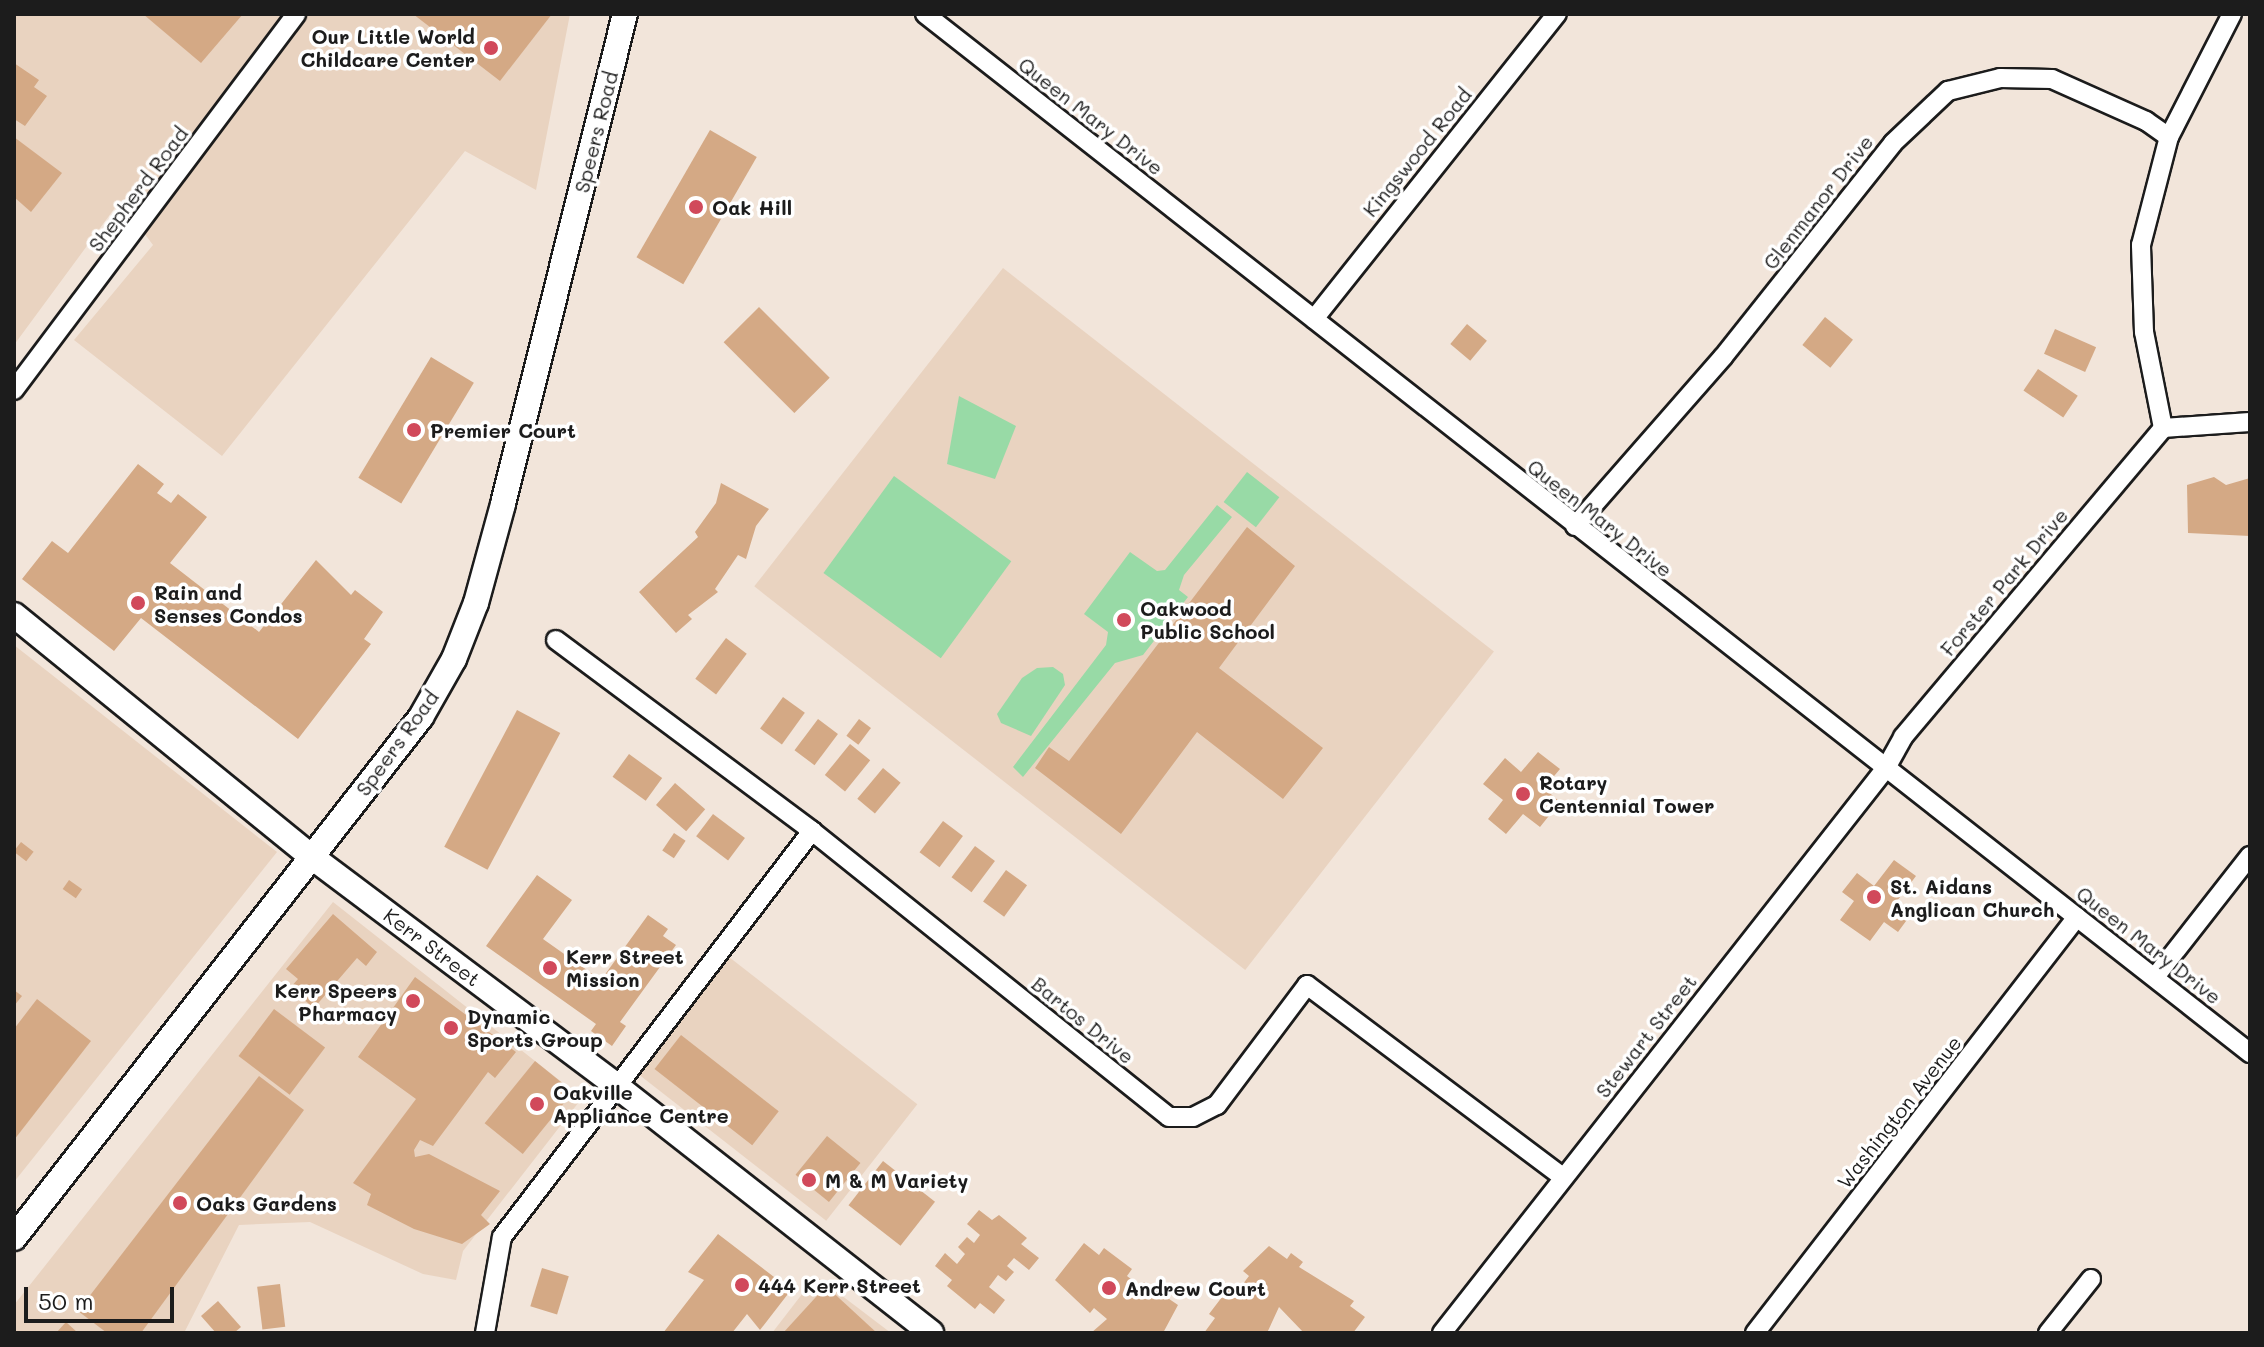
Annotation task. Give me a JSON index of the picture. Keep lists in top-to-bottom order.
{
  "streets": {
    "main road": ["Speers Road", "Kerr Street"],
    "street": [
      "Queen Mary Drive",
      "Kingswood Road",
      "Shepherd Road",
      "Glenmanor Drive",
      "Forster Park Drive",
      "Bartos Drive",
      "Stewart Street",
      "Washington Avenue"
    ]
  },
  "crossings": [
    ["Queen Mary Drive", "Kingswood Road"],
    ["Queen Mary Drive", "Glenmanor Drive"],
    ["Queen Mary Drive", "Forster Park Drive"],
    ["Queen Mary Drive", "Stewart Street"],
    ["Queen Mary Drive", "Washington Avenue"],
    ["Speers Road", "Kerr Street"],
    ["Forster Park Drive", "Stewart Street"],
    ["Bartos Drive", "Stewart Street"]
  ],
  "places": [
    "Our Little World Childcare Center",
    "Oak Hill",
    "Premier Court",
    "Rain and Senses Condos",
    "Oakwood Public School",
    "Rotary Centennial Tower",
    "St. Aidans Anglican Church",
    "Kerr Street Mission",
    "Kerr Speers Pharmacy",
    "Dynamic Sports Group",
    "Oakville Appliance Centre",
    "M & M Variety",
    "Oaks Gardens",
    "444 Kerr Street",
    "Andrew Court"
  ],
  "scale_bar": "50 m"
}
